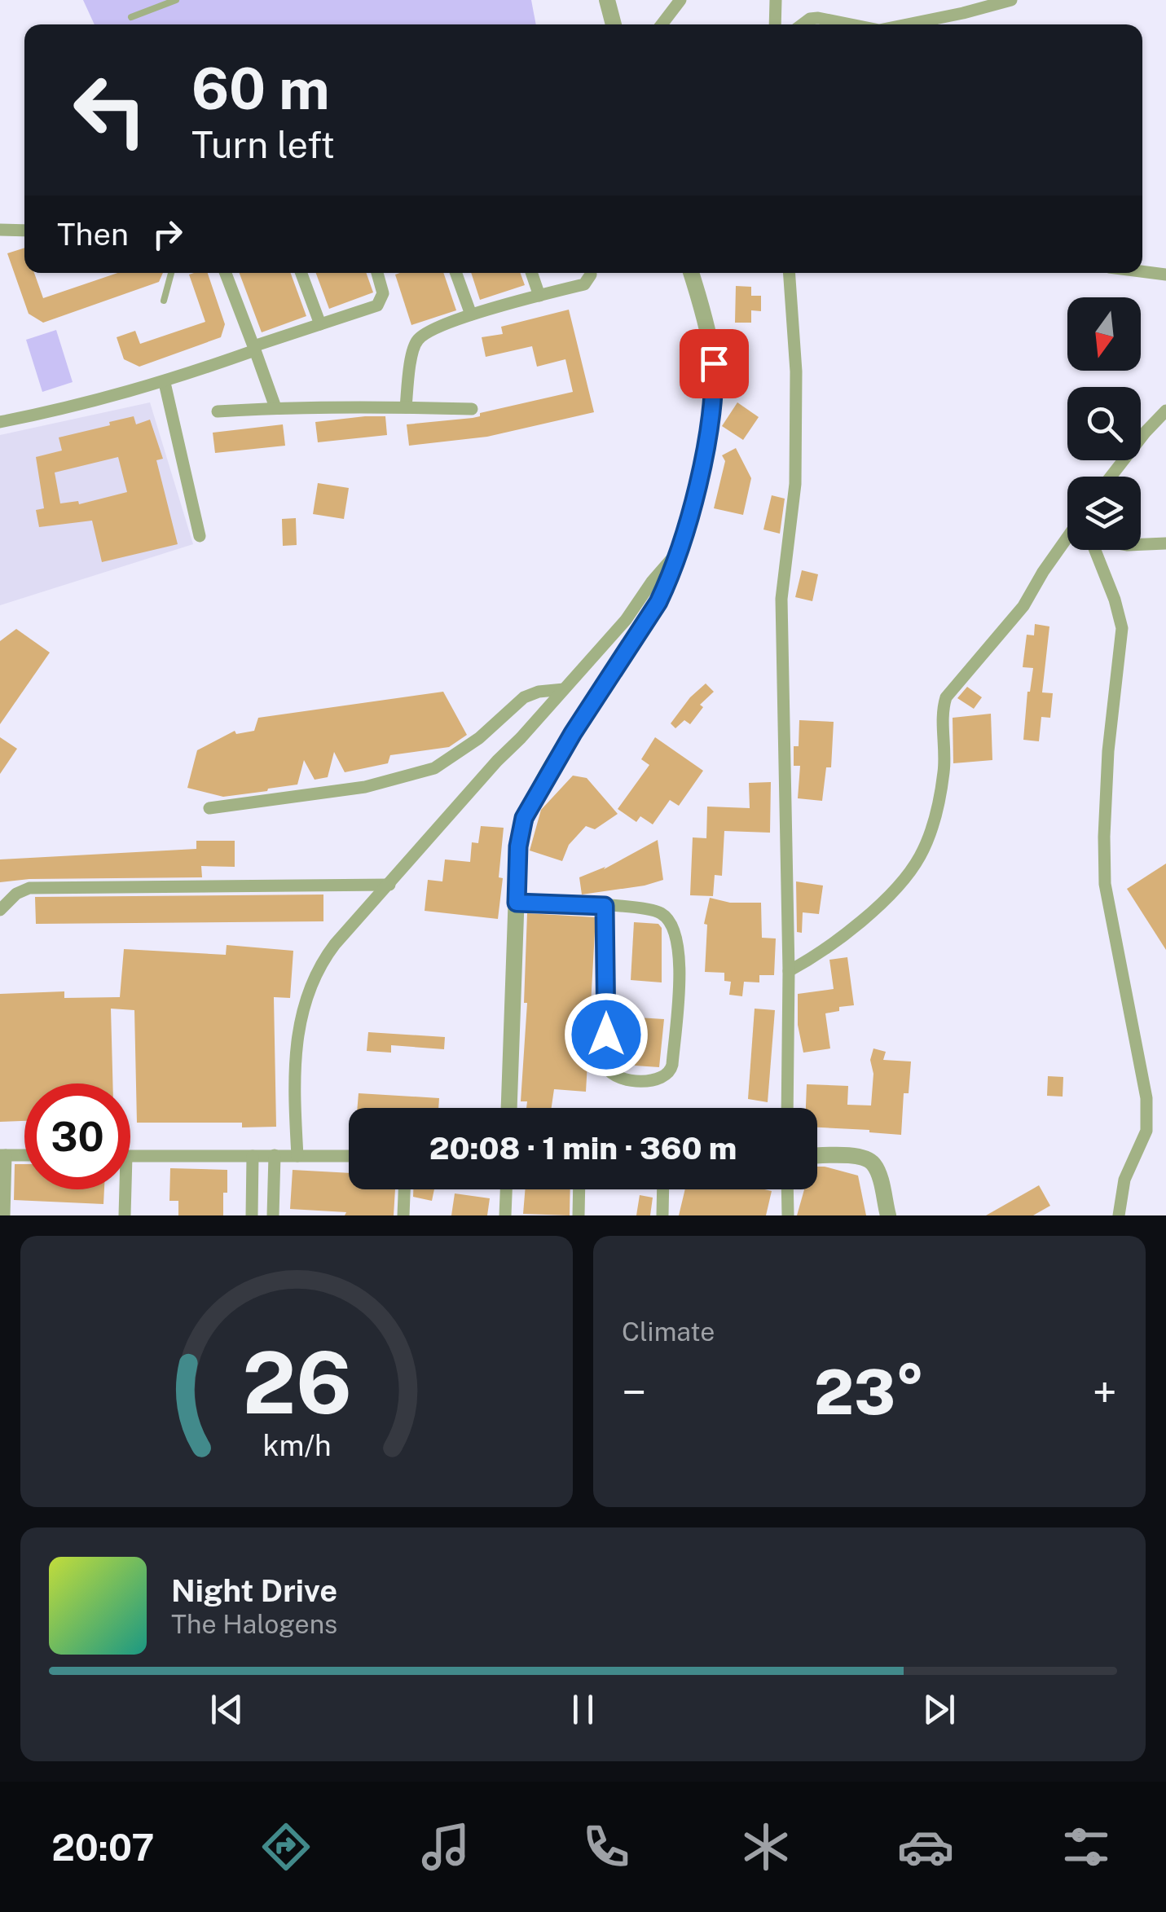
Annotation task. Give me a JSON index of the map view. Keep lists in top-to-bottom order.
{
  "north": "bottom",
  "page": {
    "turn": ["60 m", "Turn left"],
    "then": "Then",
    "limit": "30",
    "trip": "20:08 · 1 min · 360 m",
    "tile": "Climate",
    "heat": ["−", "23°", "+"],
    "song": ["Night Drive", "The Halogens"],
    "tabs": "20:07",
    "gauge": ["26", "km/h"]
  }
}
